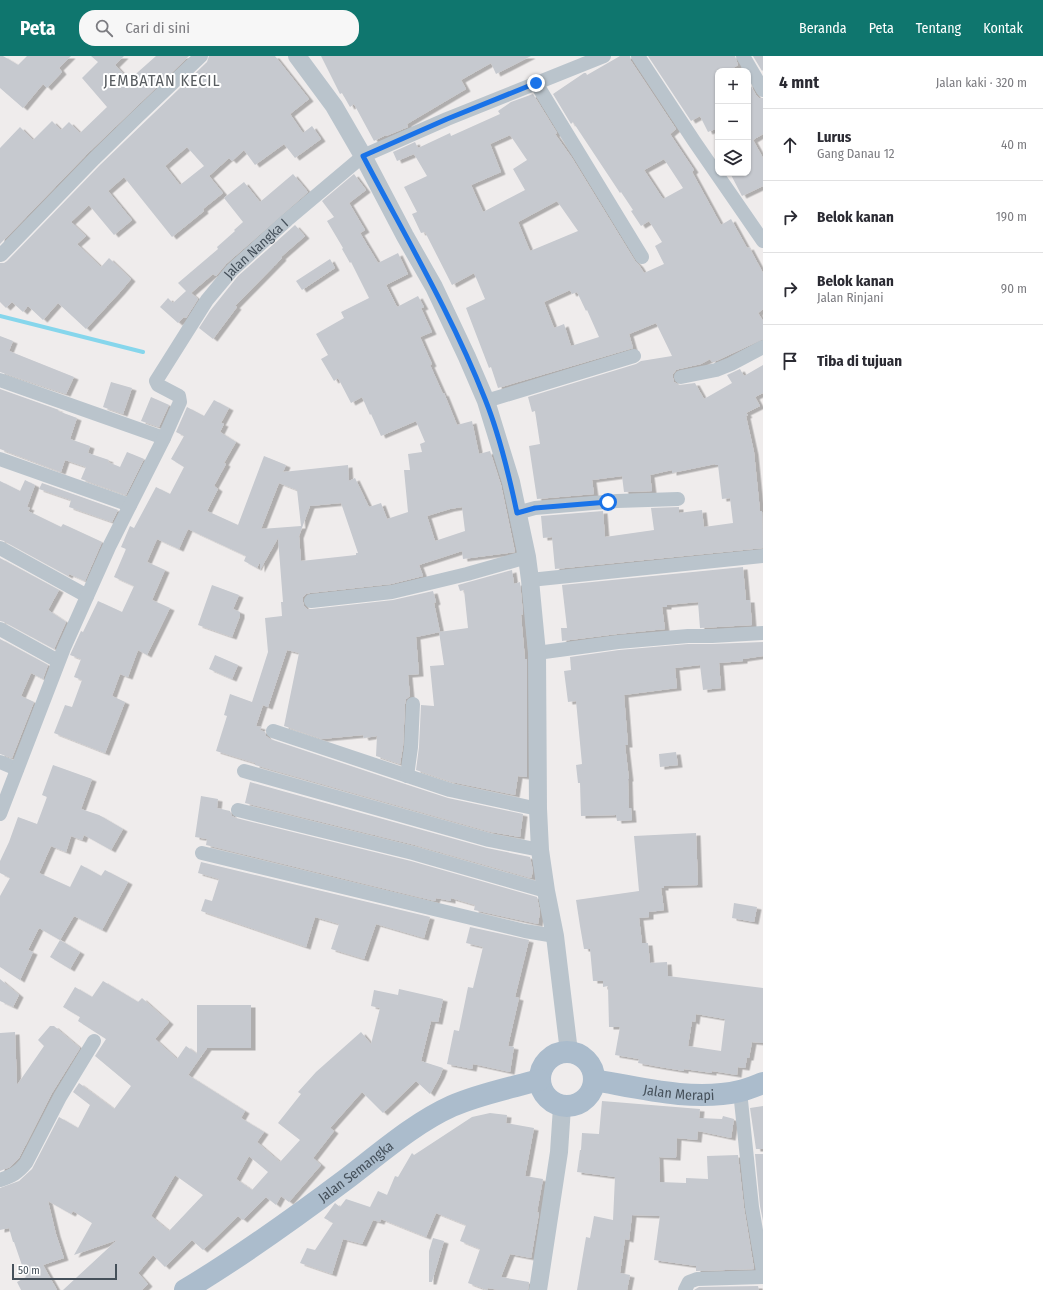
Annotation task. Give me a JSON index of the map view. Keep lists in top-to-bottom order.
{
  "streets": {
    "main road": ["Jalan Merapi", "Jalan Semangka"],
    "street": ["Jalan Nangka I"]
  },
  "crossings": [
    ["Jalan Merapi", "Jalan Semangka"]
  ],
  "districts": ["JEMBATAN KECIL"],
  "scale_bar": "50 m",
  "page": {
    "header": "Peta",
    "search": "Cari di sini",
    "nav": [
      "Beranda",
      "Peta",
      "Tentang",
      "Kontak"
    ],
    "heading": ["4 mnt", "Jalan kaki · 320 m"],
    "map_buttons": ["+", "−"],
    "list": [
      ["Lurus", "Gang Danau 12", "40 m"],
      ["Belok kanan", "190 m"],
      ["Belok kanan", "Jalan Rinjani", "90 m"],
      "Tiba di tujuan"
    ],
    "scale": "50 m"
  }
}
